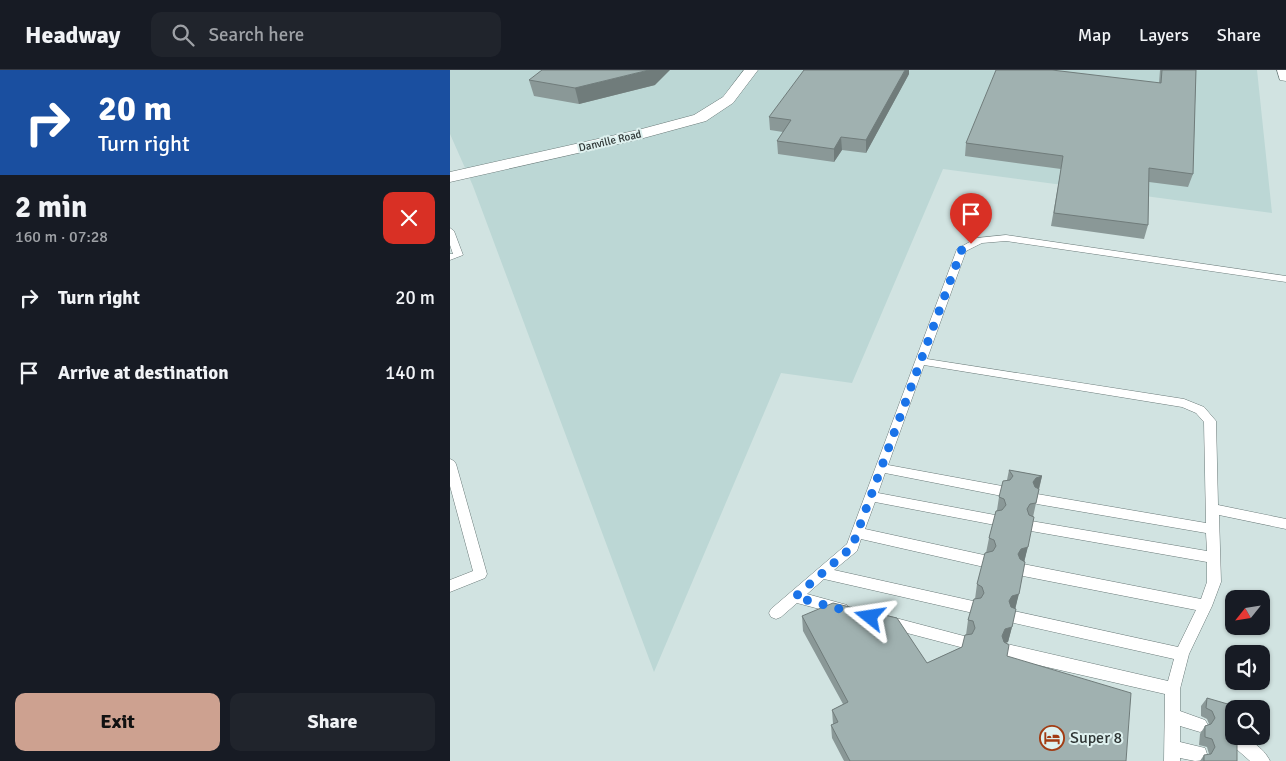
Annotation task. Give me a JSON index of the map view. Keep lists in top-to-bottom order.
{
  "streets": {
    "street": ["Danville Road"]
  },
  "places": {
    "hotel": ["Super 8"]
  },
  "north": "bottom left",
  "page": {
    "header": "Headway",
    "search": "Search here",
    "nav": ["Map", "Layers", "Share"],
    "turn": ["20 m", "Turn right"],
    "heading": ["2 min", "160 m · 07:28"],
    "list": [
      {
        "name": "Turn right",
        "value": "20 m"
      },
      {
        "name": "Arrive at destination",
        "value": "140 m"
      }
    ],
    "buttons": ["Exit", "Share"]
  }
}
